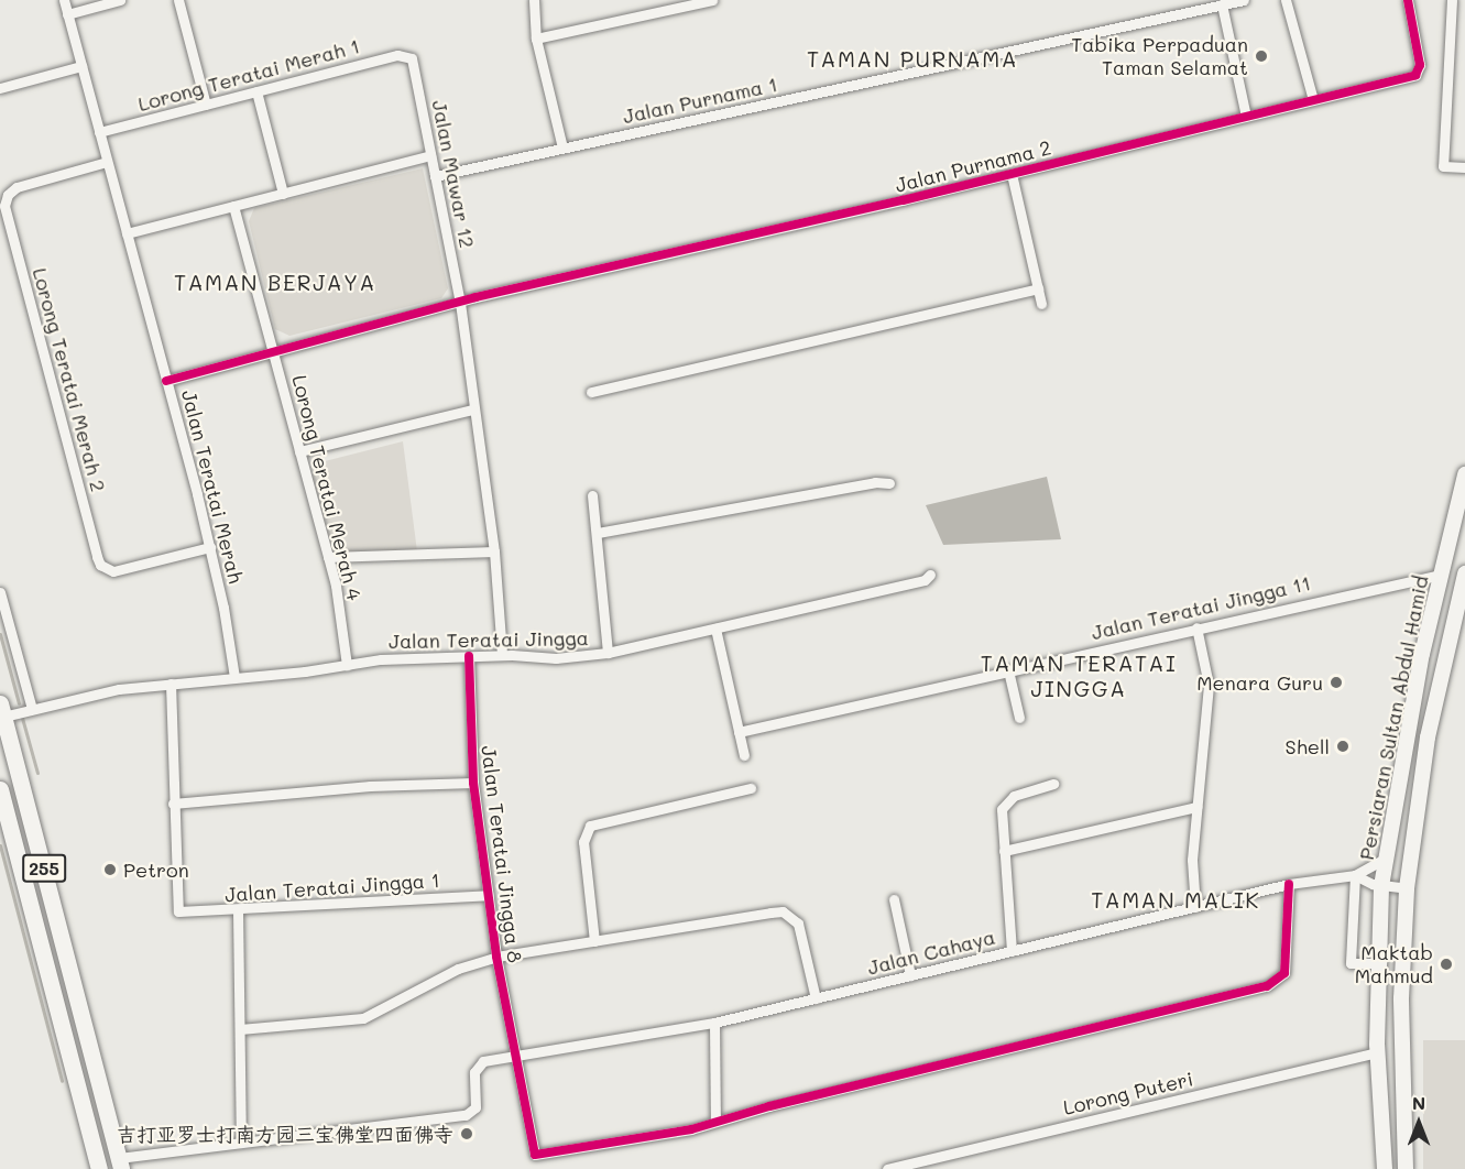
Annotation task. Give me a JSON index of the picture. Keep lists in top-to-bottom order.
{
  "streets": {
    "main road": ["Persiaran Sultan Abdul Hamid", "255"],
    "street": [
      "Lorong Teratai Merah 1",
      "Jalan Purnama 1",
      "Jalan Purnama 2",
      "Jalan Mawar 12",
      "Lorong Teratai Merah 2",
      "Jalan Teratai Merah",
      "Lorong Teratai Merah 4",
      "Jalan Teratai Jingga 11",
      "Jalan Teratai Jingga",
      "Jalan Teratai Jingga 8",
      "Jalan Teratai Jingga 1",
      "Jalan Cahaya",
      "Lorong Puteri"
    ]
  },
  "crossings": [
    ["Lorong Teratai Merah 1", "Jalan Mawar 12"],
    ["Lorong Teratai Merah 1", "Jalan Teratai Merah"],
    ["Jalan Purnama 1", "Jalan Mawar 12"],
    ["Jalan Purnama 2", "Jalan Mawar 12"],
    ["Jalan Purnama 2", "Jalan Teratai Merah"],
    ["Jalan Purnama 2", "Lorong Teratai Merah 4"],
    ["Jalan Mawar 12", "Jalan Teratai Jingga"],
    ["Lorong Teratai Merah 2", "Jalan Teratai Merah"],
    ["Jalan Teratai Merah", "Jalan Teratai Jingga"],
    ["Lorong Teratai Merah 4", "Jalan Teratai Jingga"],
    ["Jalan Teratai Jingga 11", "Persiaran Sultan Abdul Hamid"],
    ["Jalan Teratai Jingga", "Jalan Teratai Jingga 8"],
    ["Jalan Teratai Jingga", "255"],
    ["Persiaran Sultan Abdul Hamid", "Jalan Cahaya"],
    ["Persiaran Sultan Abdul Hamid", "Lorong Puteri"],
    ["Jalan Teratai Jingga 8", "Jalan Teratai Jingga 1"],
    ["Jalan Teratai Jingga 8", "Jalan Cahaya"]
  ],
  "districts": [
    "TAMAN PURNAMA",
    "TAMAN BERJAYA",
    "TAMAN TERATAI JINGGA",
    "TAMAN MALIK"
  ],
  "places": [
    "Tabika Perpaduan Taman Selamat",
    "Menara Guru",
    "Shell",
    "Petron",
    "Maktab Mahmud",
    "吉打亚罗士打南方园三宝佛堂四面佛寺"
  ],
  "north": "top"
}
